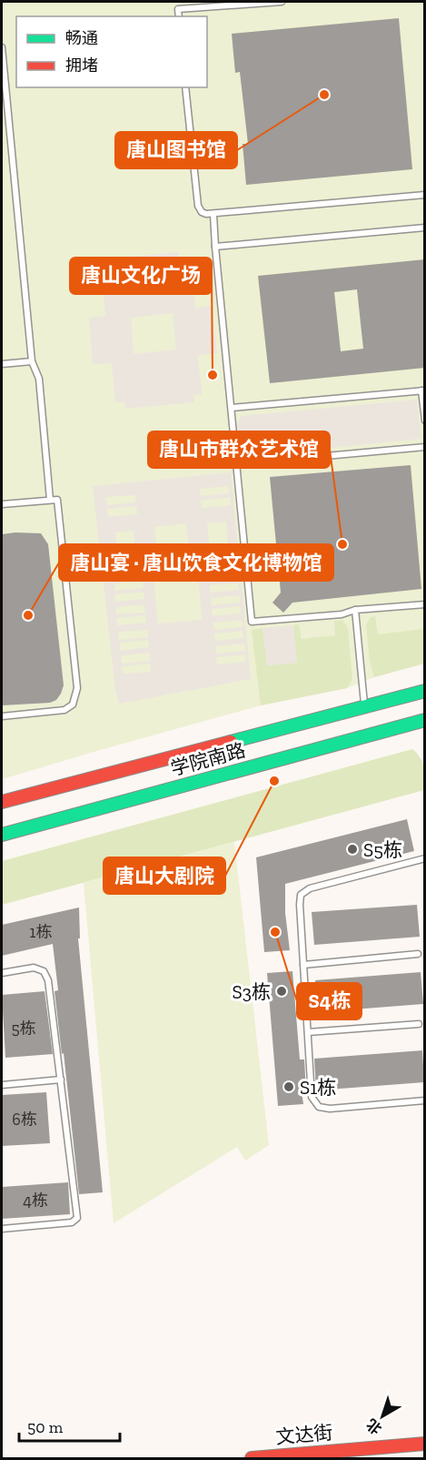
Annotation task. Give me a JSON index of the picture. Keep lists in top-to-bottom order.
{
  "streets": {
    "main road": ["学院南路", "文达街"]
  },
  "places": [
    "唐山图书馆",
    "唐山文化广场",
    "唐山市群众艺术馆",
    "唐山宴 · 唐山饮食文化博物馆",
    "唐山大剧院",
    "S5栋",
    "S4栋",
    "S3栋",
    "S1栋"
  ],
  "house_numbers": [
    "1栋",
    "5栋",
    "6栋",
    "4栋"
  ],
  "legend": ["畅通", "拥堵"],
  "scale_bar": "50 m",
  "north": "bottom left"
}
